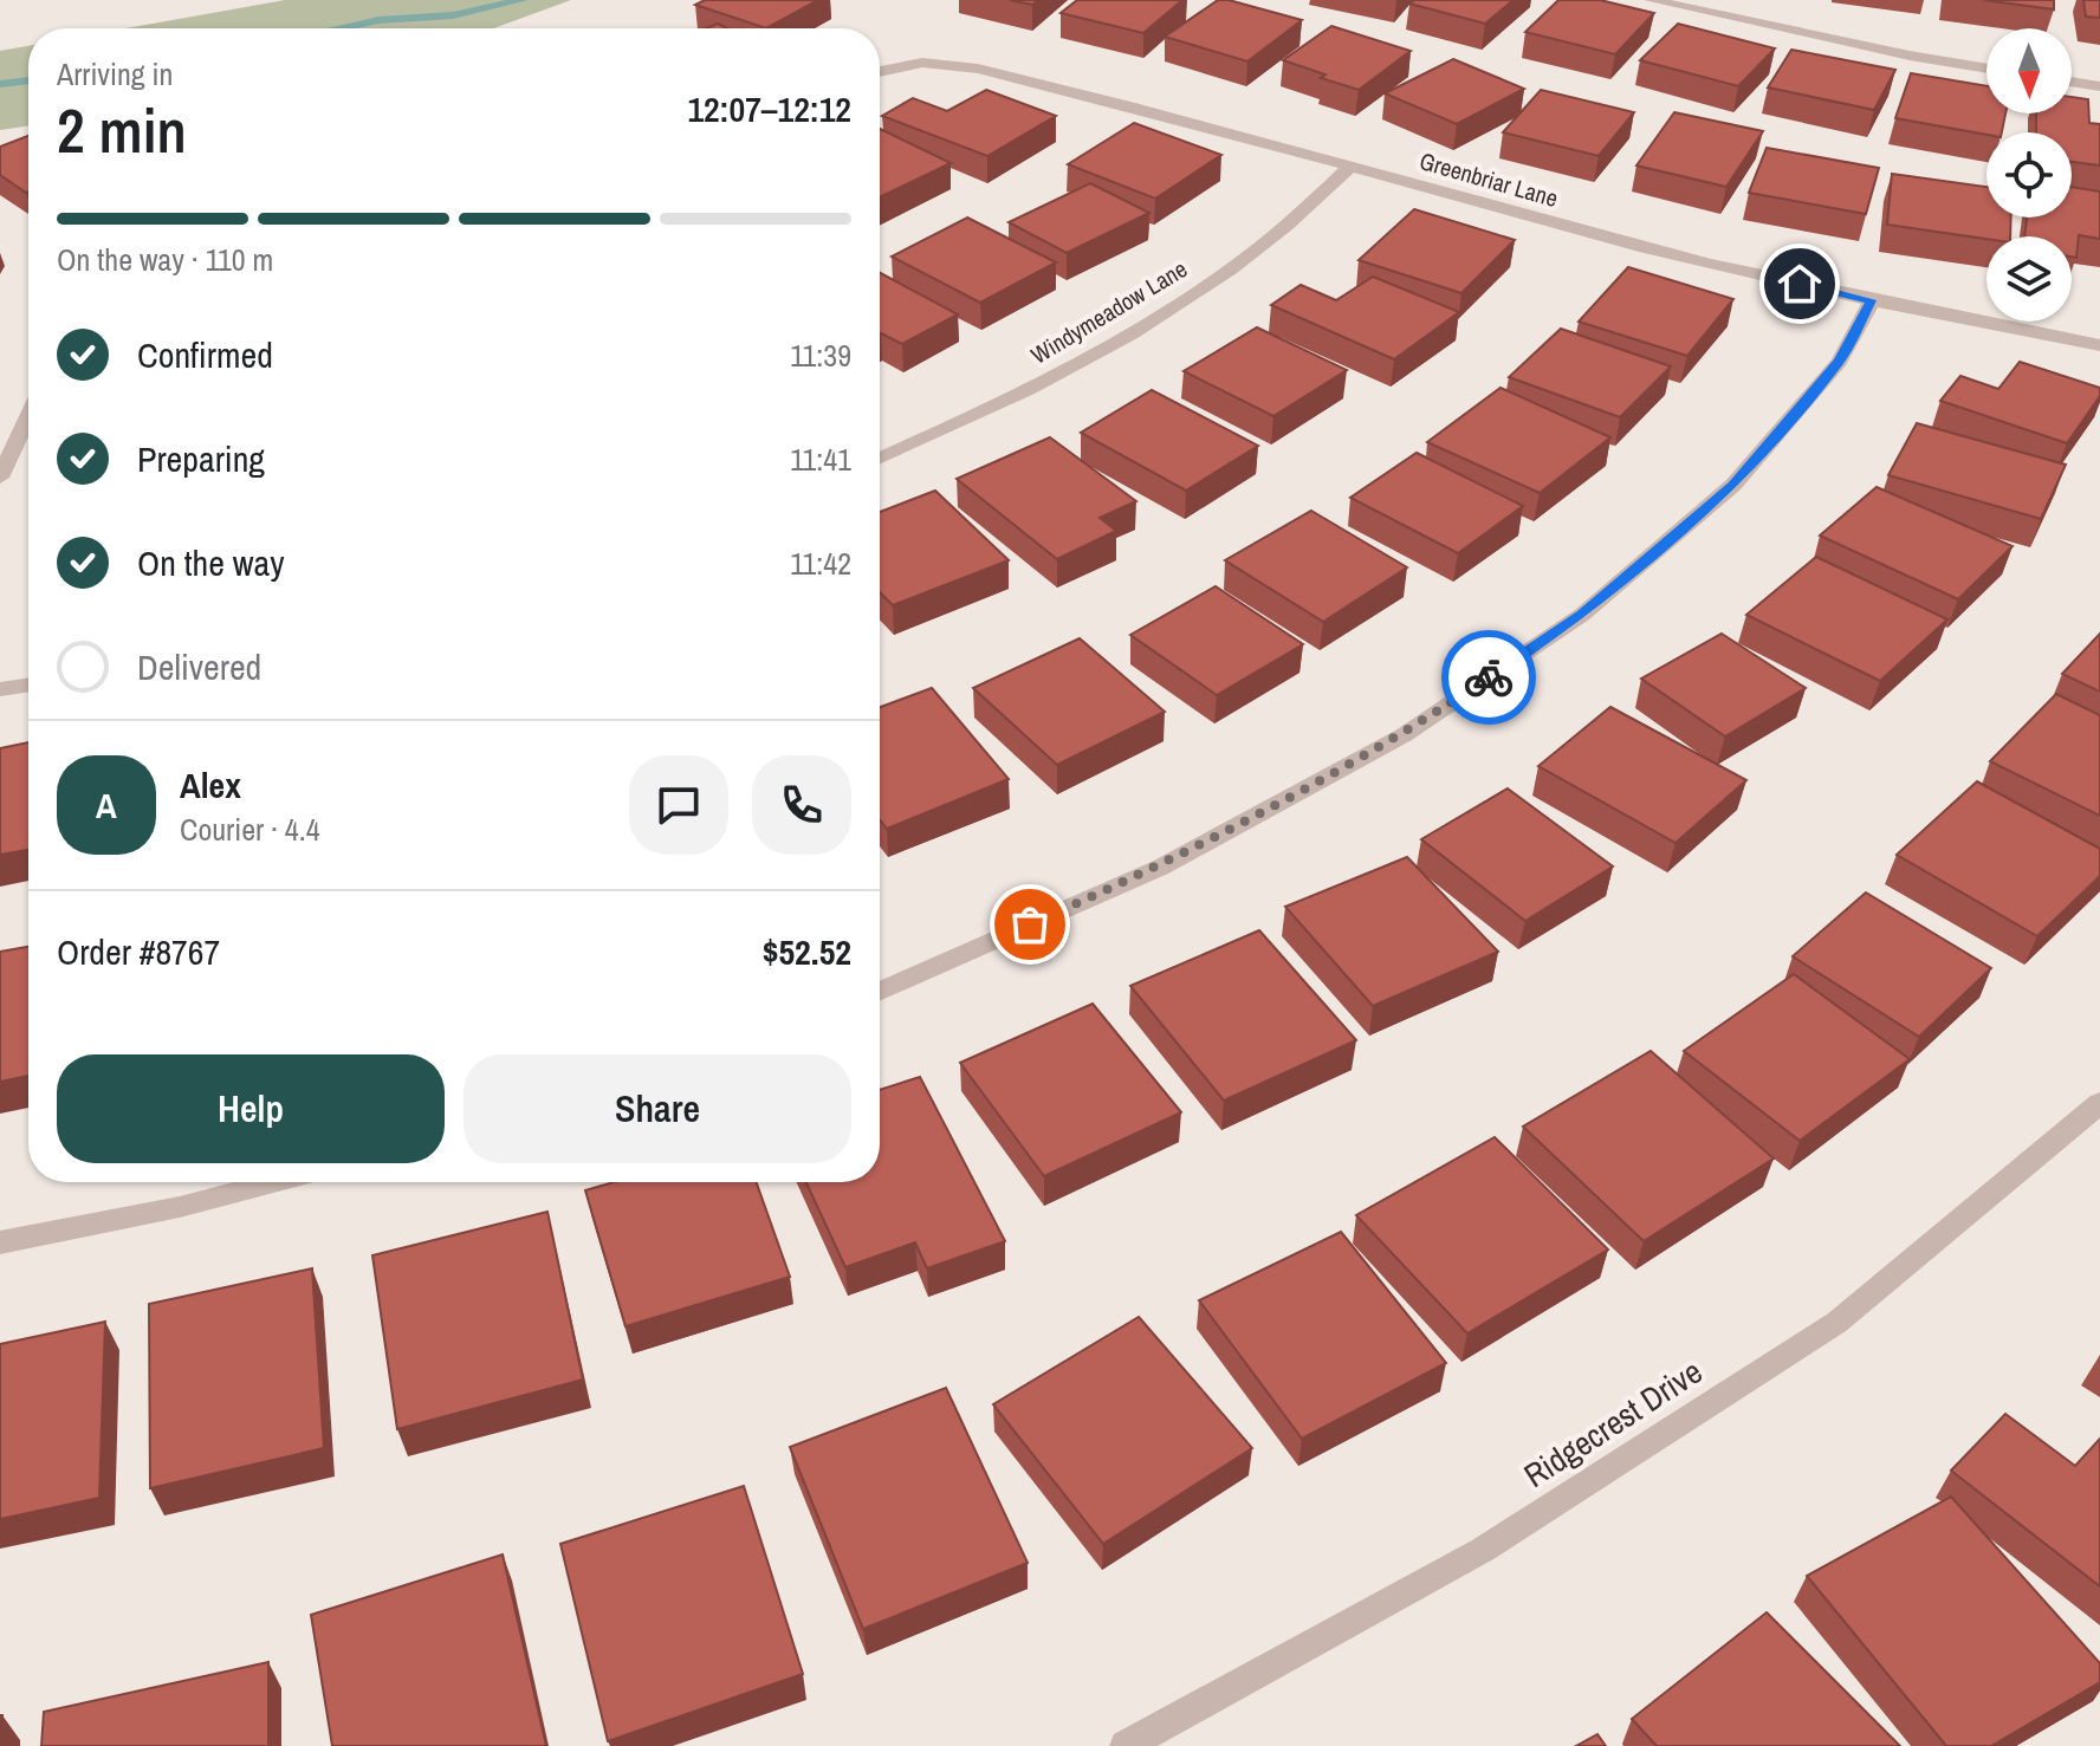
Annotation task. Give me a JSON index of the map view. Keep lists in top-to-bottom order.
{
  "streets": {
    "street": ["Greenbriar Lane", "Windymeadow Lane", "Ridgecrest Drive"]
  },
  "crossings": [
    ["Greenbriar Lane", "Windymeadow Lane"]
  ],
  "north": "bottom",
  "page": {
    "heading": ["2 min", "Arriving in", "12:07–12:12"],
    "panel": [
      "Alex",
      "Courier · 4.4",
      "Order #8767",
      "$52.52"
    ],
    "bar": "On the way · 110 m",
    "list": [
      ["Confirmed", "11:39"],
      ["Preparing", "11:41"],
      ["On the way", "11:42"],
      "Delivered"
    ],
    "round": "A",
    "buttons": ["Help", "Share"]
  }
}
